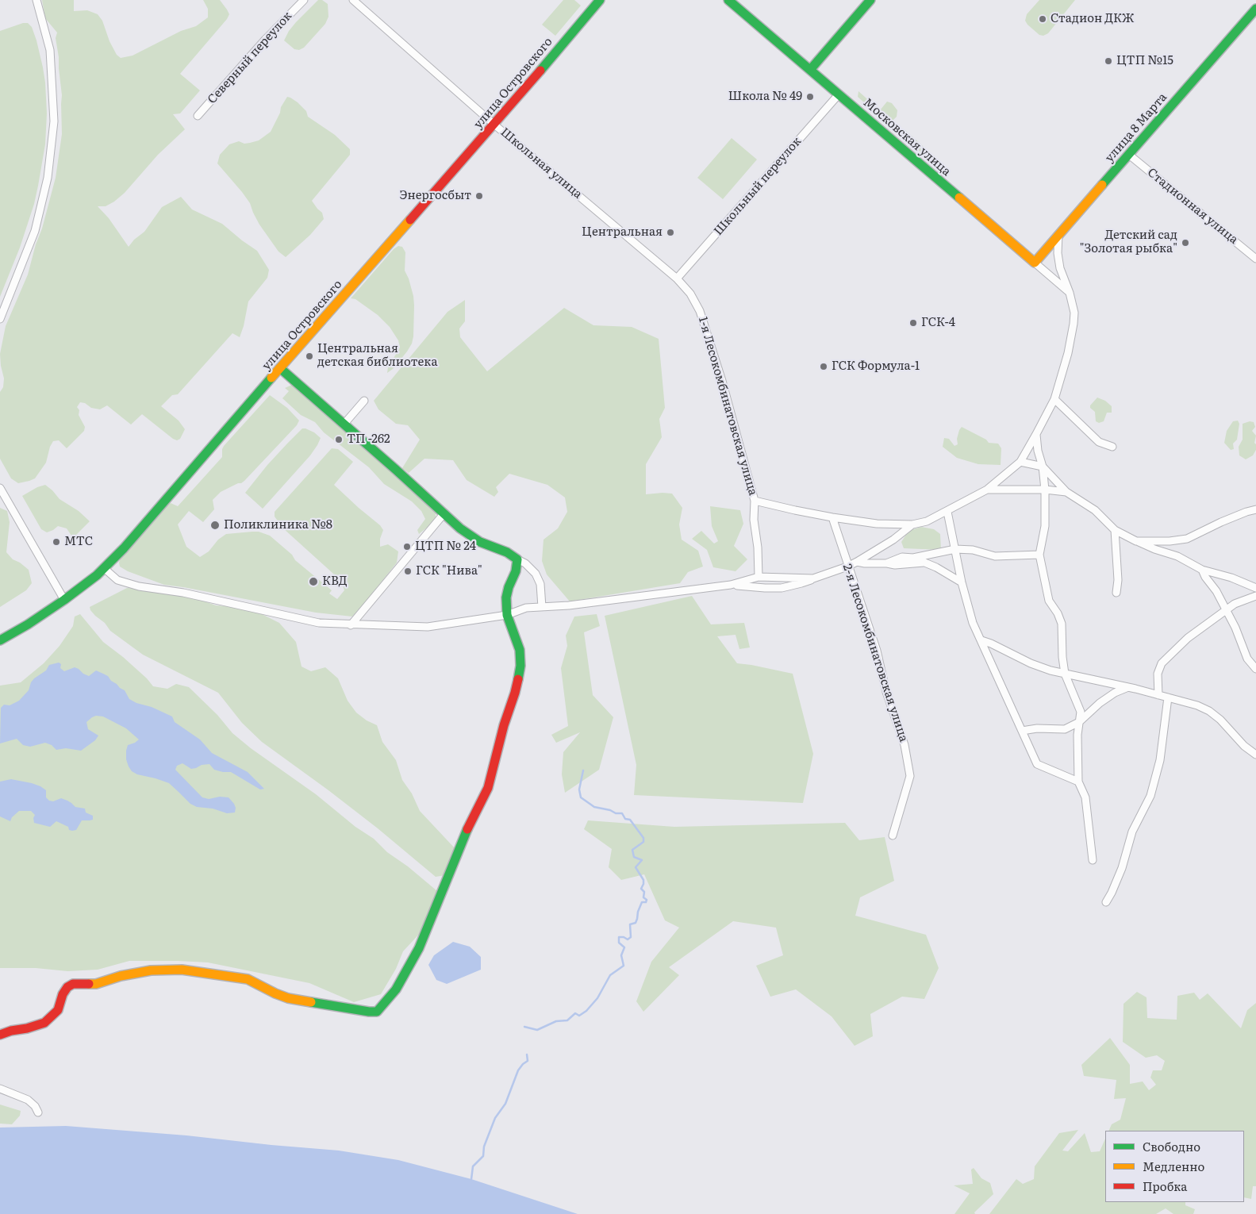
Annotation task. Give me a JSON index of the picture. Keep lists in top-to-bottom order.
{
  "streets": {
    "street": [
      "Северный переулок",
      "улица Островского",
      "улица 8 Марта",
      "Московская улица",
      "Школьная улица",
      "Школьный переулок",
      "Стадионная улица",
      "1-я Лесокомбинатовская улица",
      "2-я Лесокомбинатовская улица"
    ]
  },
  "crossings": [
    ["улица Островского", "Школьная улица"],
    ["улица 8 Марта", "Московская улица"],
    ["улица 8 Марта", "Стадионная улица"],
    ["Московская улица", "Школьный переулок"],
    ["Школьная улица", "Школьный переулок"],
    ["Школьная улица", "1-я Лесокомбинатовская улица"],
    ["Школьный переулок", "1-я Лесокомбинатовская улица"],
    ["1-я Лесокомбинатовская улица", "2-я Лесокомбинатовская улица"]
  ],
  "places": [
    "Стадион ДКЖ",
    "ЦТП №15",
    "Школа № 49",
    "Энергосбыт",
    "Центральная",
    "Детский сад \"Золотая рыбка\"",
    "ГСК-4",
    "Центральная детская библиотека",
    "ГСК Формула-1",
    "ТП -262",
    "Поликлиника №8",
    "МТС",
    "ЦТП № 24",
    "ГСК \"Нива\"",
    "КВД"
  ],
  "legend": ["Свободно", "Медленно", "Пробка"]
}
